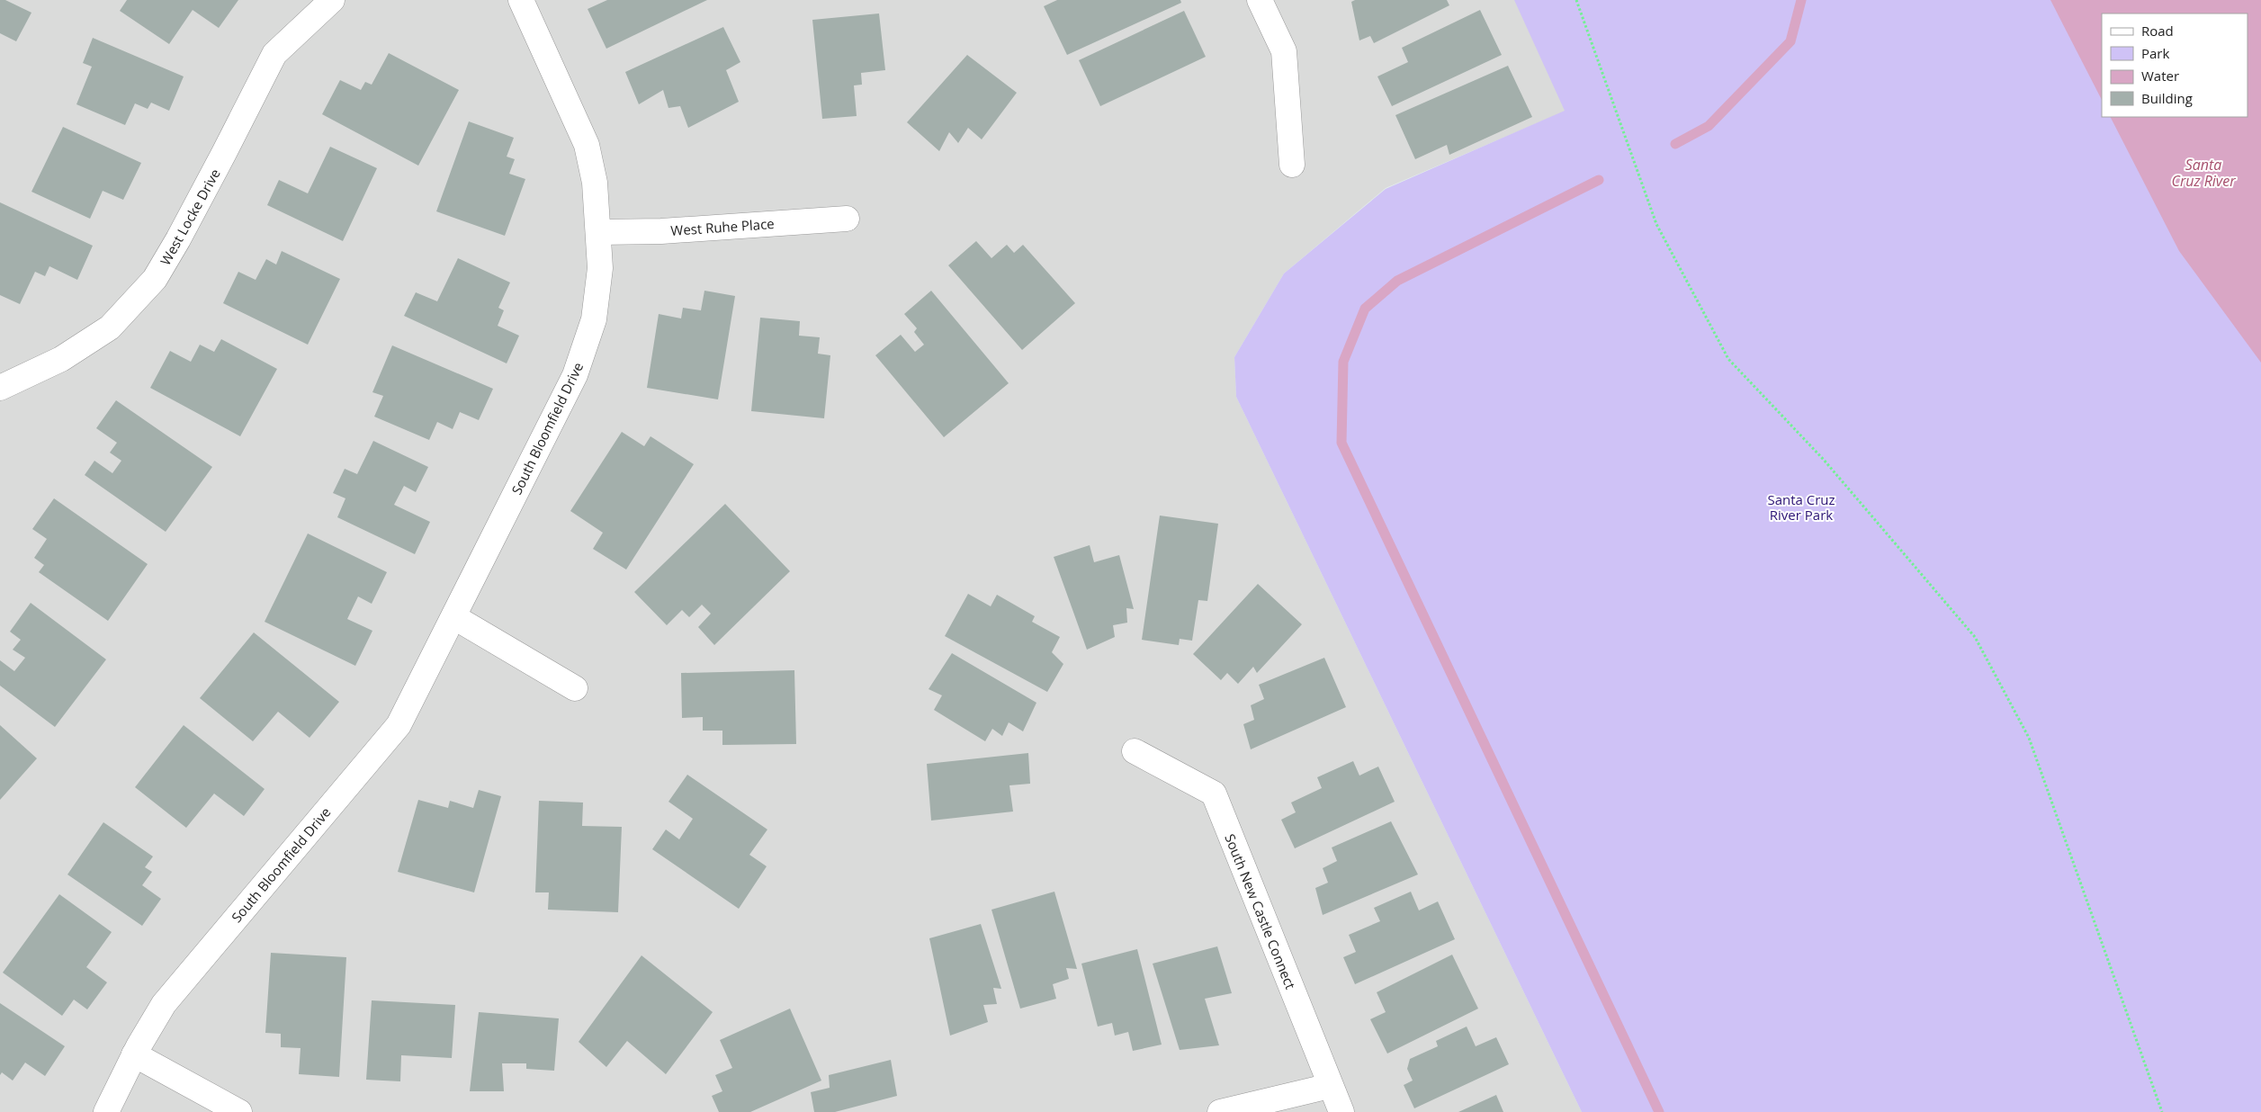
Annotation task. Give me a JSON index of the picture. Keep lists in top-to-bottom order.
{
  "streets": {
    "street": [
      "West Locke Drive",
      "West Ruhe Place",
      "South Bloomfield Drive",
      "South New Castle Connect"
    ]
  },
  "crossings": [
    ["West Ruhe Place", "South Bloomfield Drive"]
  ],
  "water": ["Santa Cruz River"],
  "parks": ["Santa Cruz River Park"],
  "legend": [
    "Road",
    "Park",
    "Water",
    "Building"
  ]
}
